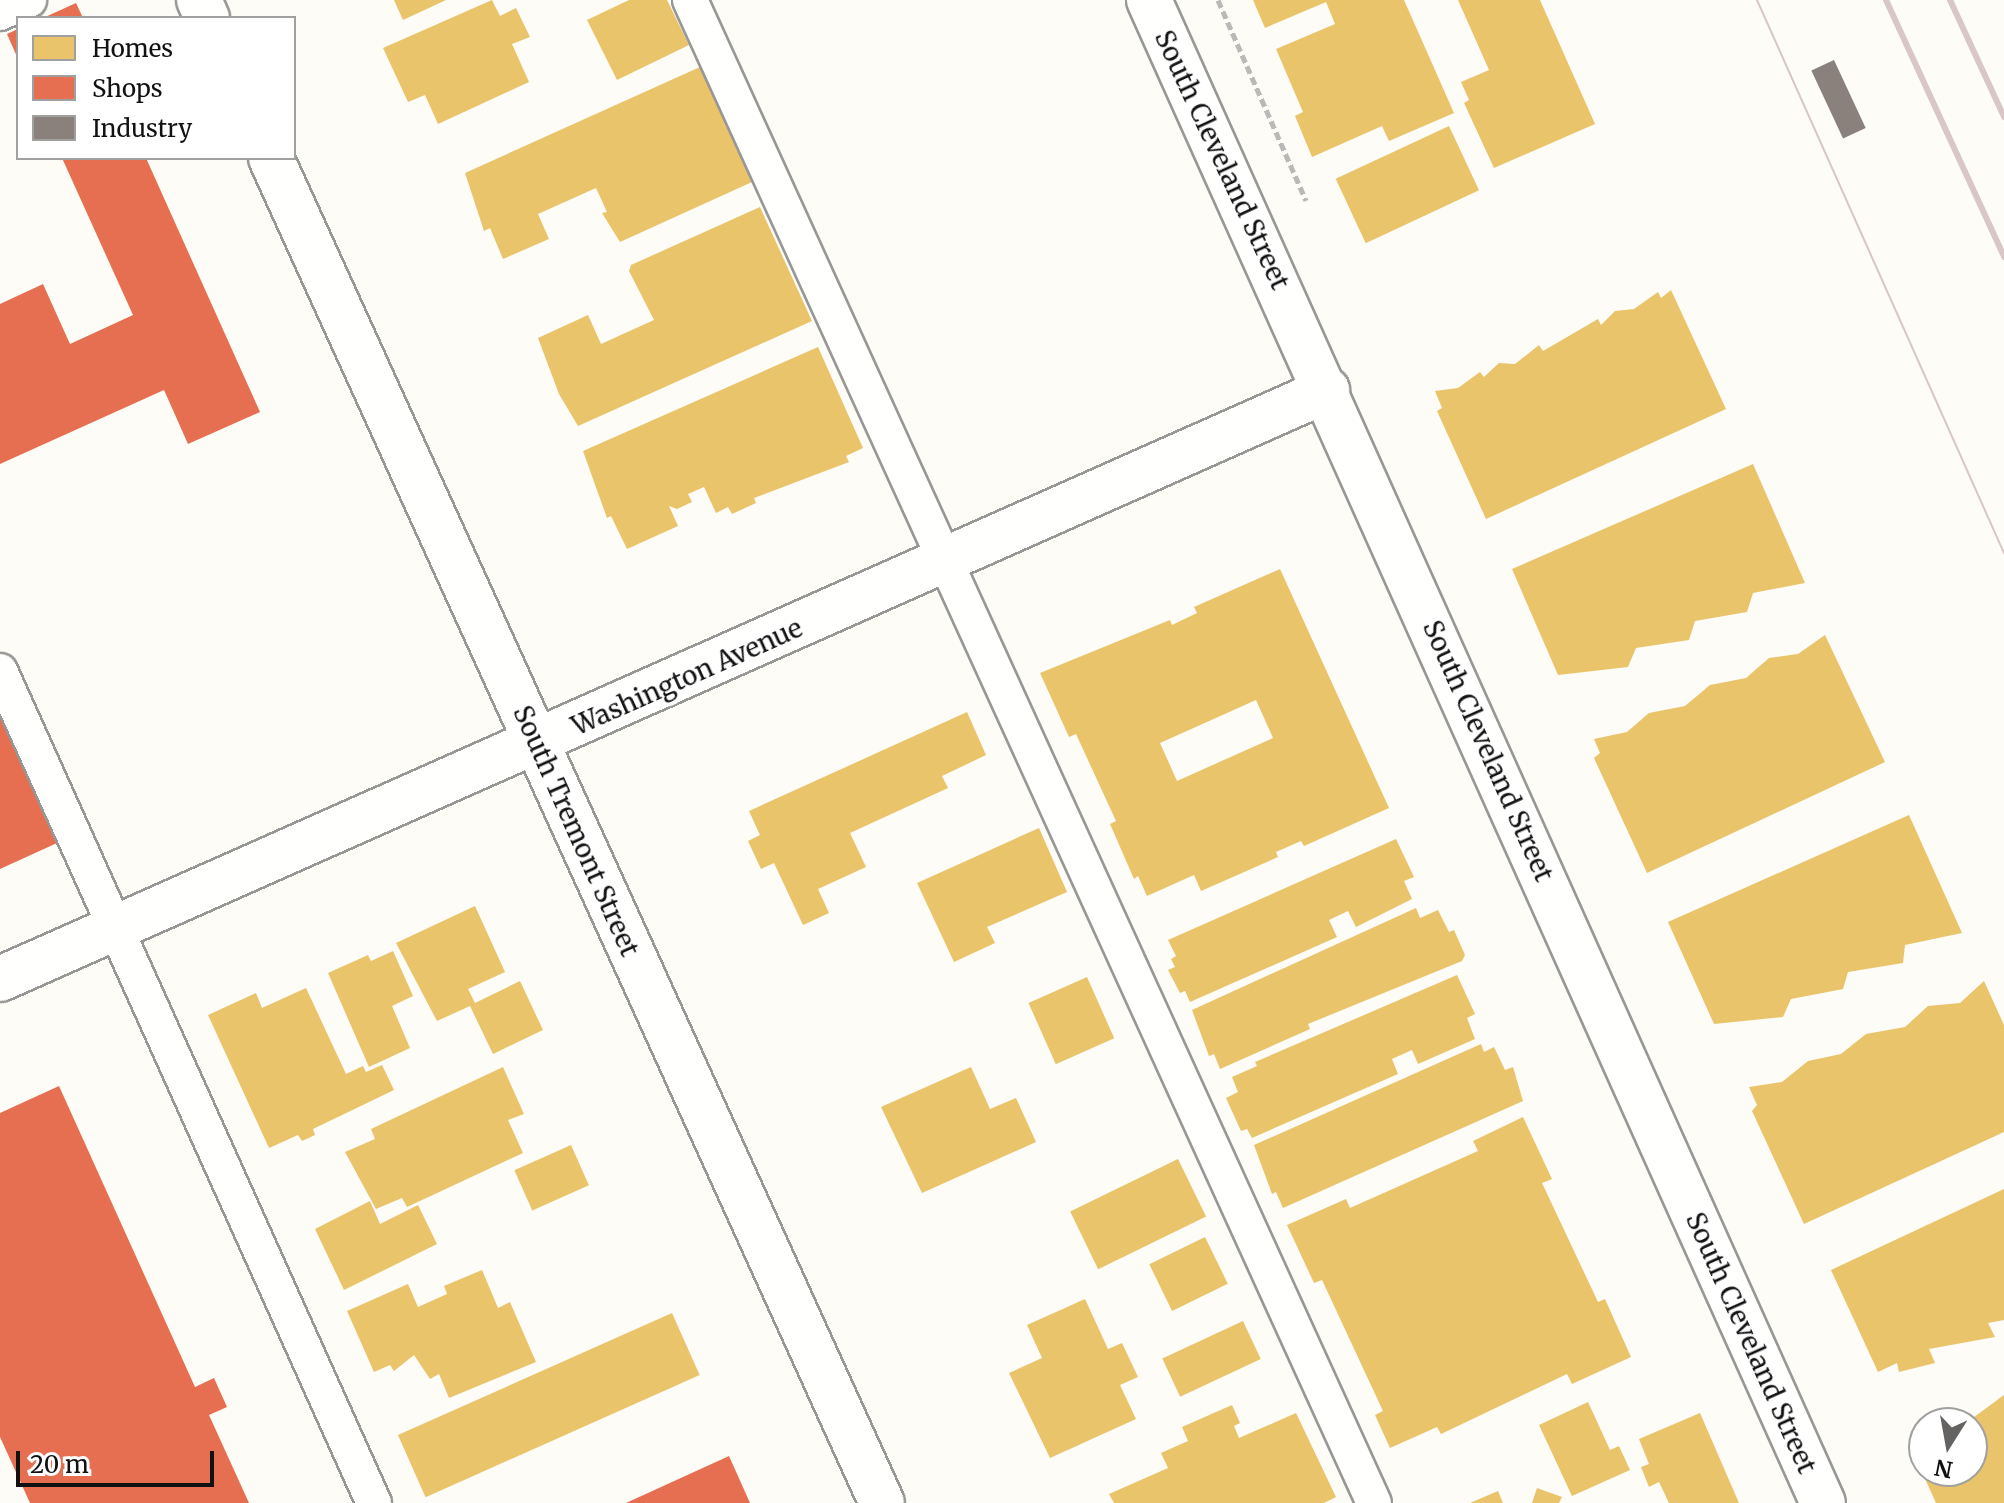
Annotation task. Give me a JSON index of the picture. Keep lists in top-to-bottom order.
{
  "streets": {
    "street": ["South Cleveland Street", "Washington Avenue", "South Tremont Street"]
  },
  "crossings": [
    ["South Cleveland Street", "Washington Avenue"],
    ["Washington Avenue", "South Tremont Street"]
  ],
  "legend": ["Homes", "Shops", "Industry"],
  "scale_bar": "20 m",
  "north": "bottom"
}
